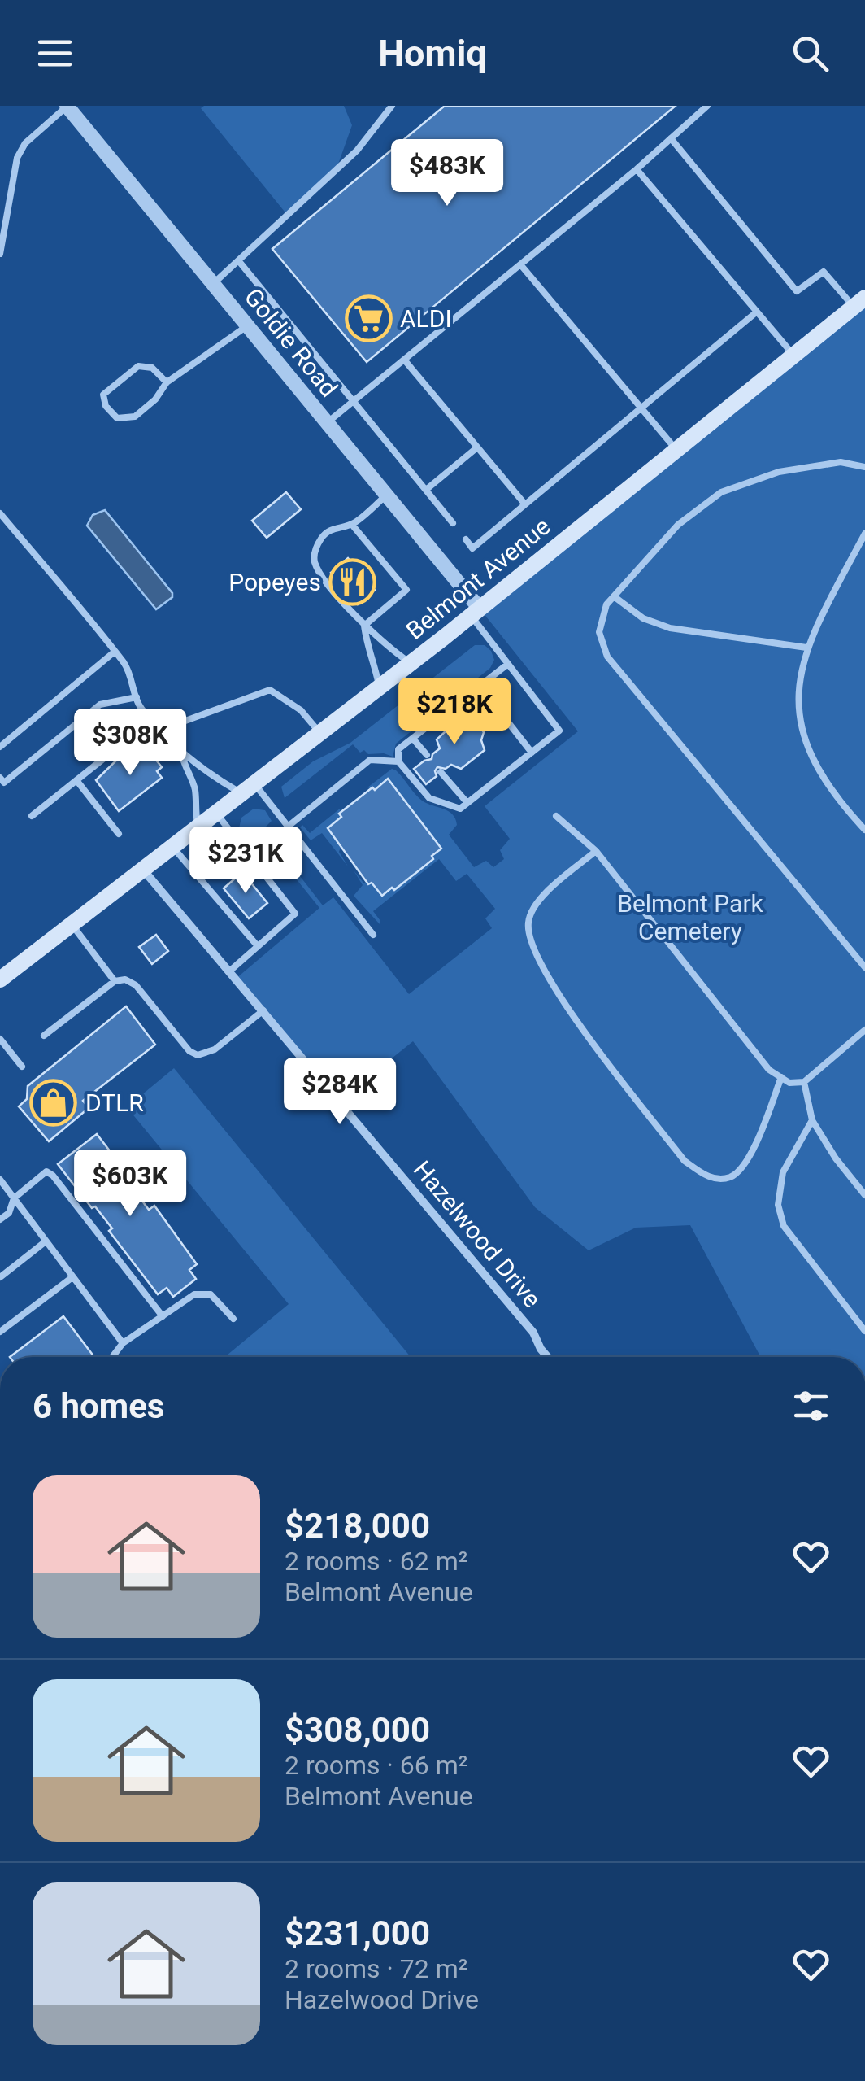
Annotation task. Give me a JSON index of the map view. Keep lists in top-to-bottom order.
{
  "streets": {
    "main road": ["Belmont Avenue"],
    "street": ["Goldie Road", "Hazelwood Drive"]
  },
  "crossings": [
    ["Goldie Road", "Belmont Avenue"],
    ["Belmont Avenue", "Hazelwood Drive"]
  ],
  "parks": ["Belmont Park Cemetery"],
  "places": {
    "supermarket": ["ALDI"],
    "restaurant": ["Popeyes"],
    "shop": ["DTLR"]
  },
  "page": {
    "header": "Homiq",
    "price": [
      "$483K",
      "$218K",
      "$308K",
      "$231K",
      "$284K",
      "$603K"
    ],
    "heading": "6 homes",
    "list": [
      {
        "name": "$218,000",
        "note": "2 rooms · 62 m² · Belmont Avenue"
      },
      {
        "name": "$308,000",
        "note": "2 rooms · 66 m² · Belmont Avenue"
      },
      {
        "name": "$231,000",
        "note": "2 rooms · 72 m² · Hazelwood Drive"
      }
    ]
  }
}
